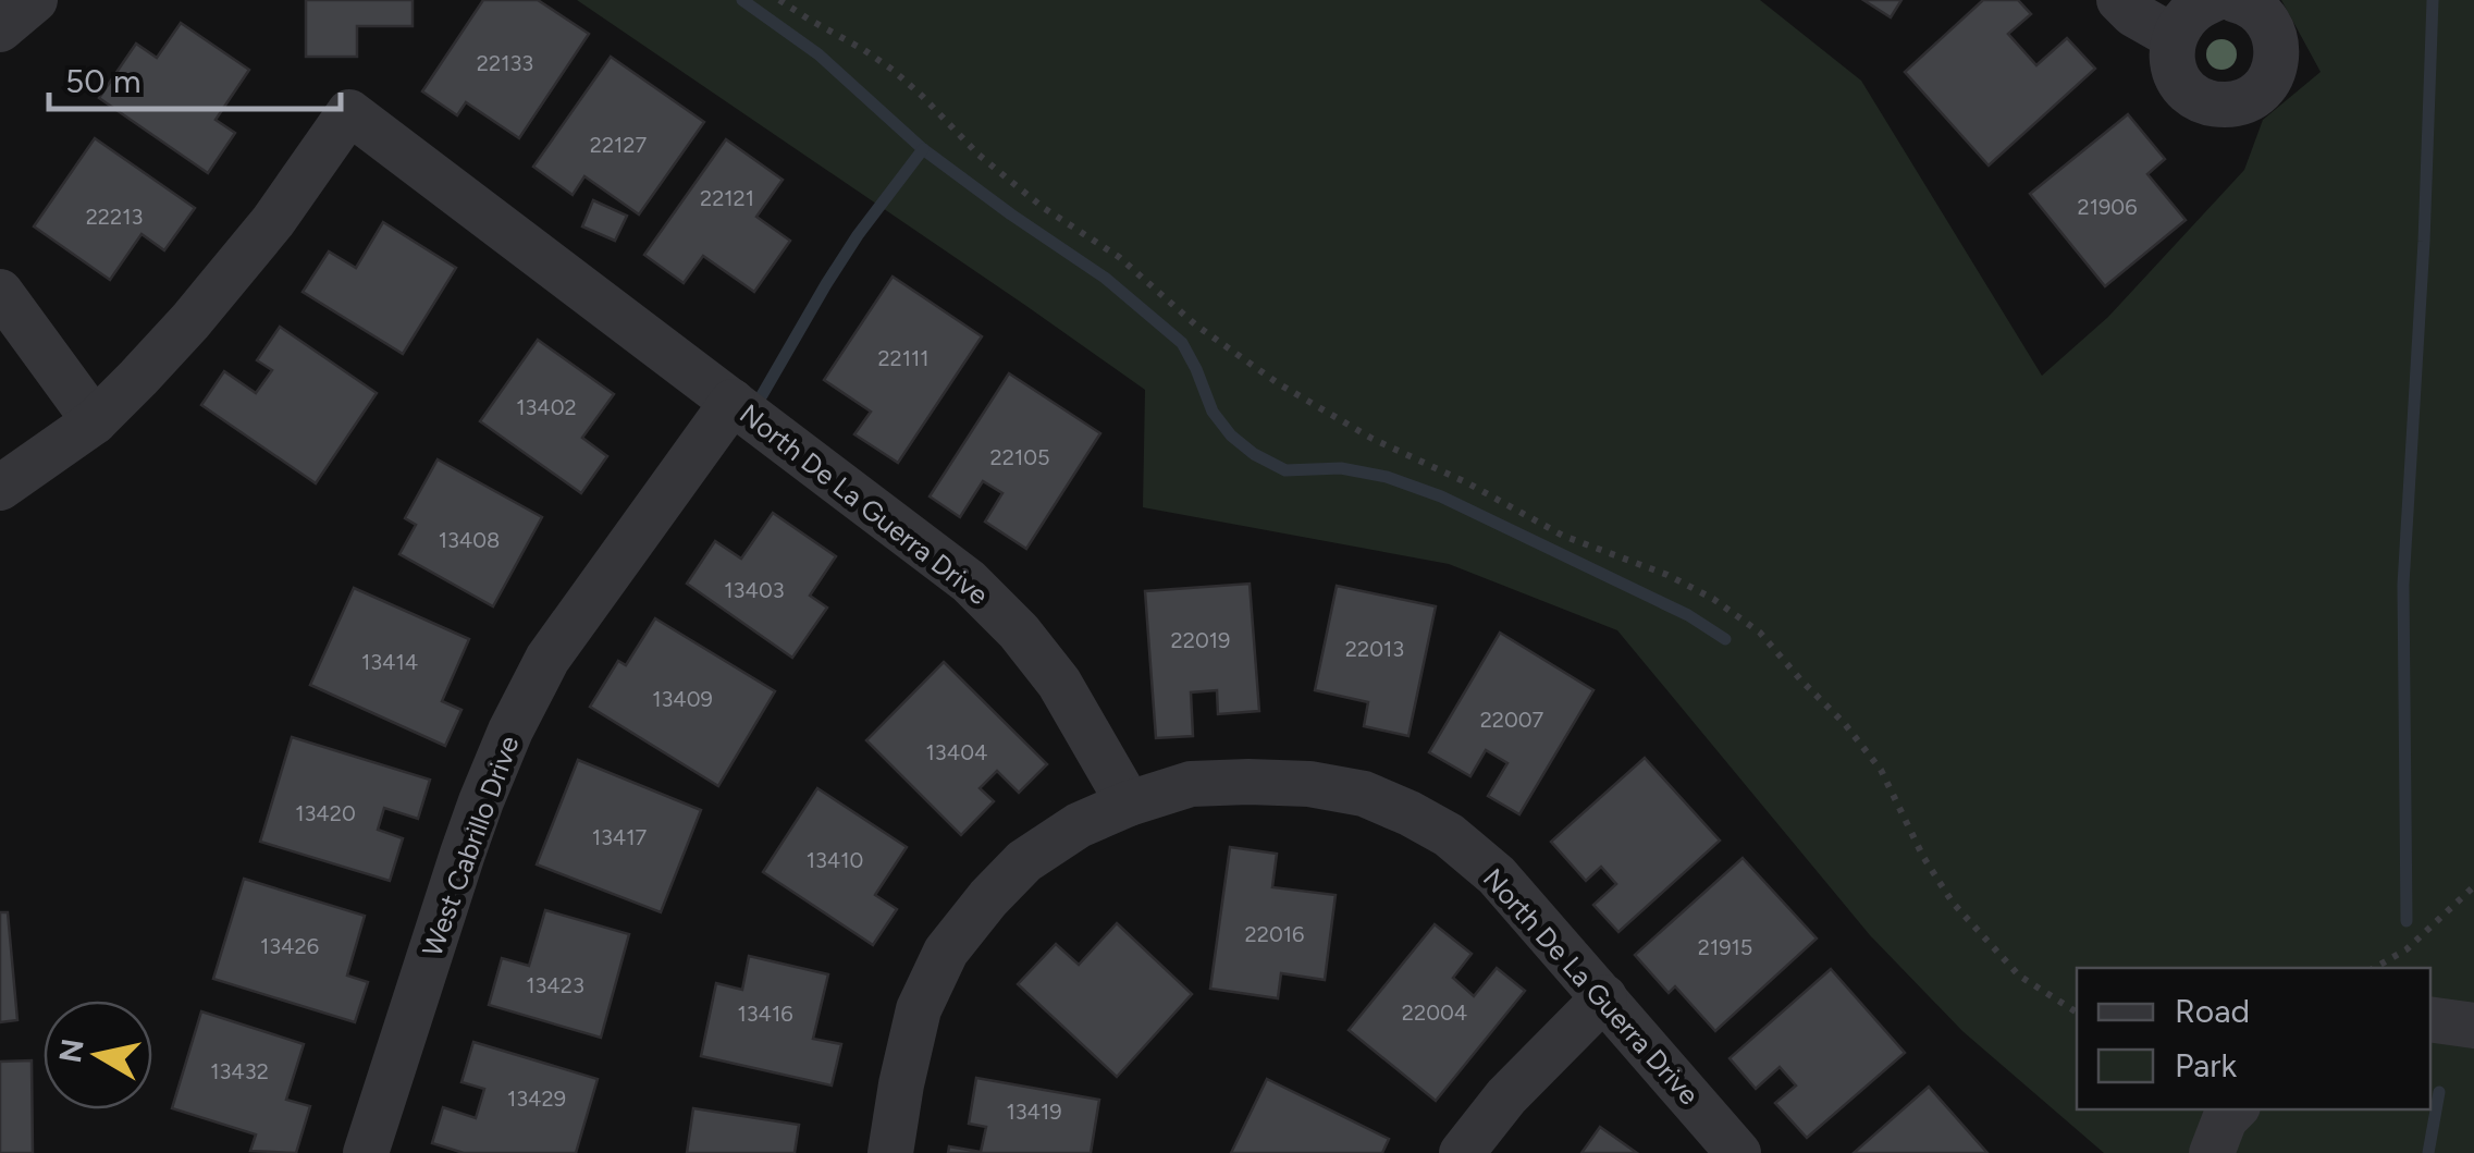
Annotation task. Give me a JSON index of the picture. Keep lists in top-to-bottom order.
{
  "streets": {
    "street": ["North De La Guerra Drive", "West Cabrillo Drive"]
  },
  "crossings": [
    ["North De La Guerra Drive", "West Cabrillo Drive"]
  ],
  "house_numbers": [
    "22133",
    "22127",
    "22121",
    "21906",
    "22213",
    "22111",
    "13402",
    "22105",
    "13408",
    "13403",
    "22019",
    "22013",
    "13414",
    "13409",
    "22007",
    "13404",
    "13420",
    "13417",
    "13410",
    "22016",
    "13426",
    "21915",
    "13423",
    "22004",
    "13416",
    "13432",
    "13429",
    "13419"
  ],
  "legend": ["Road", "Park"],
  "scale_bar": "50 m",
  "north": "left"
}
